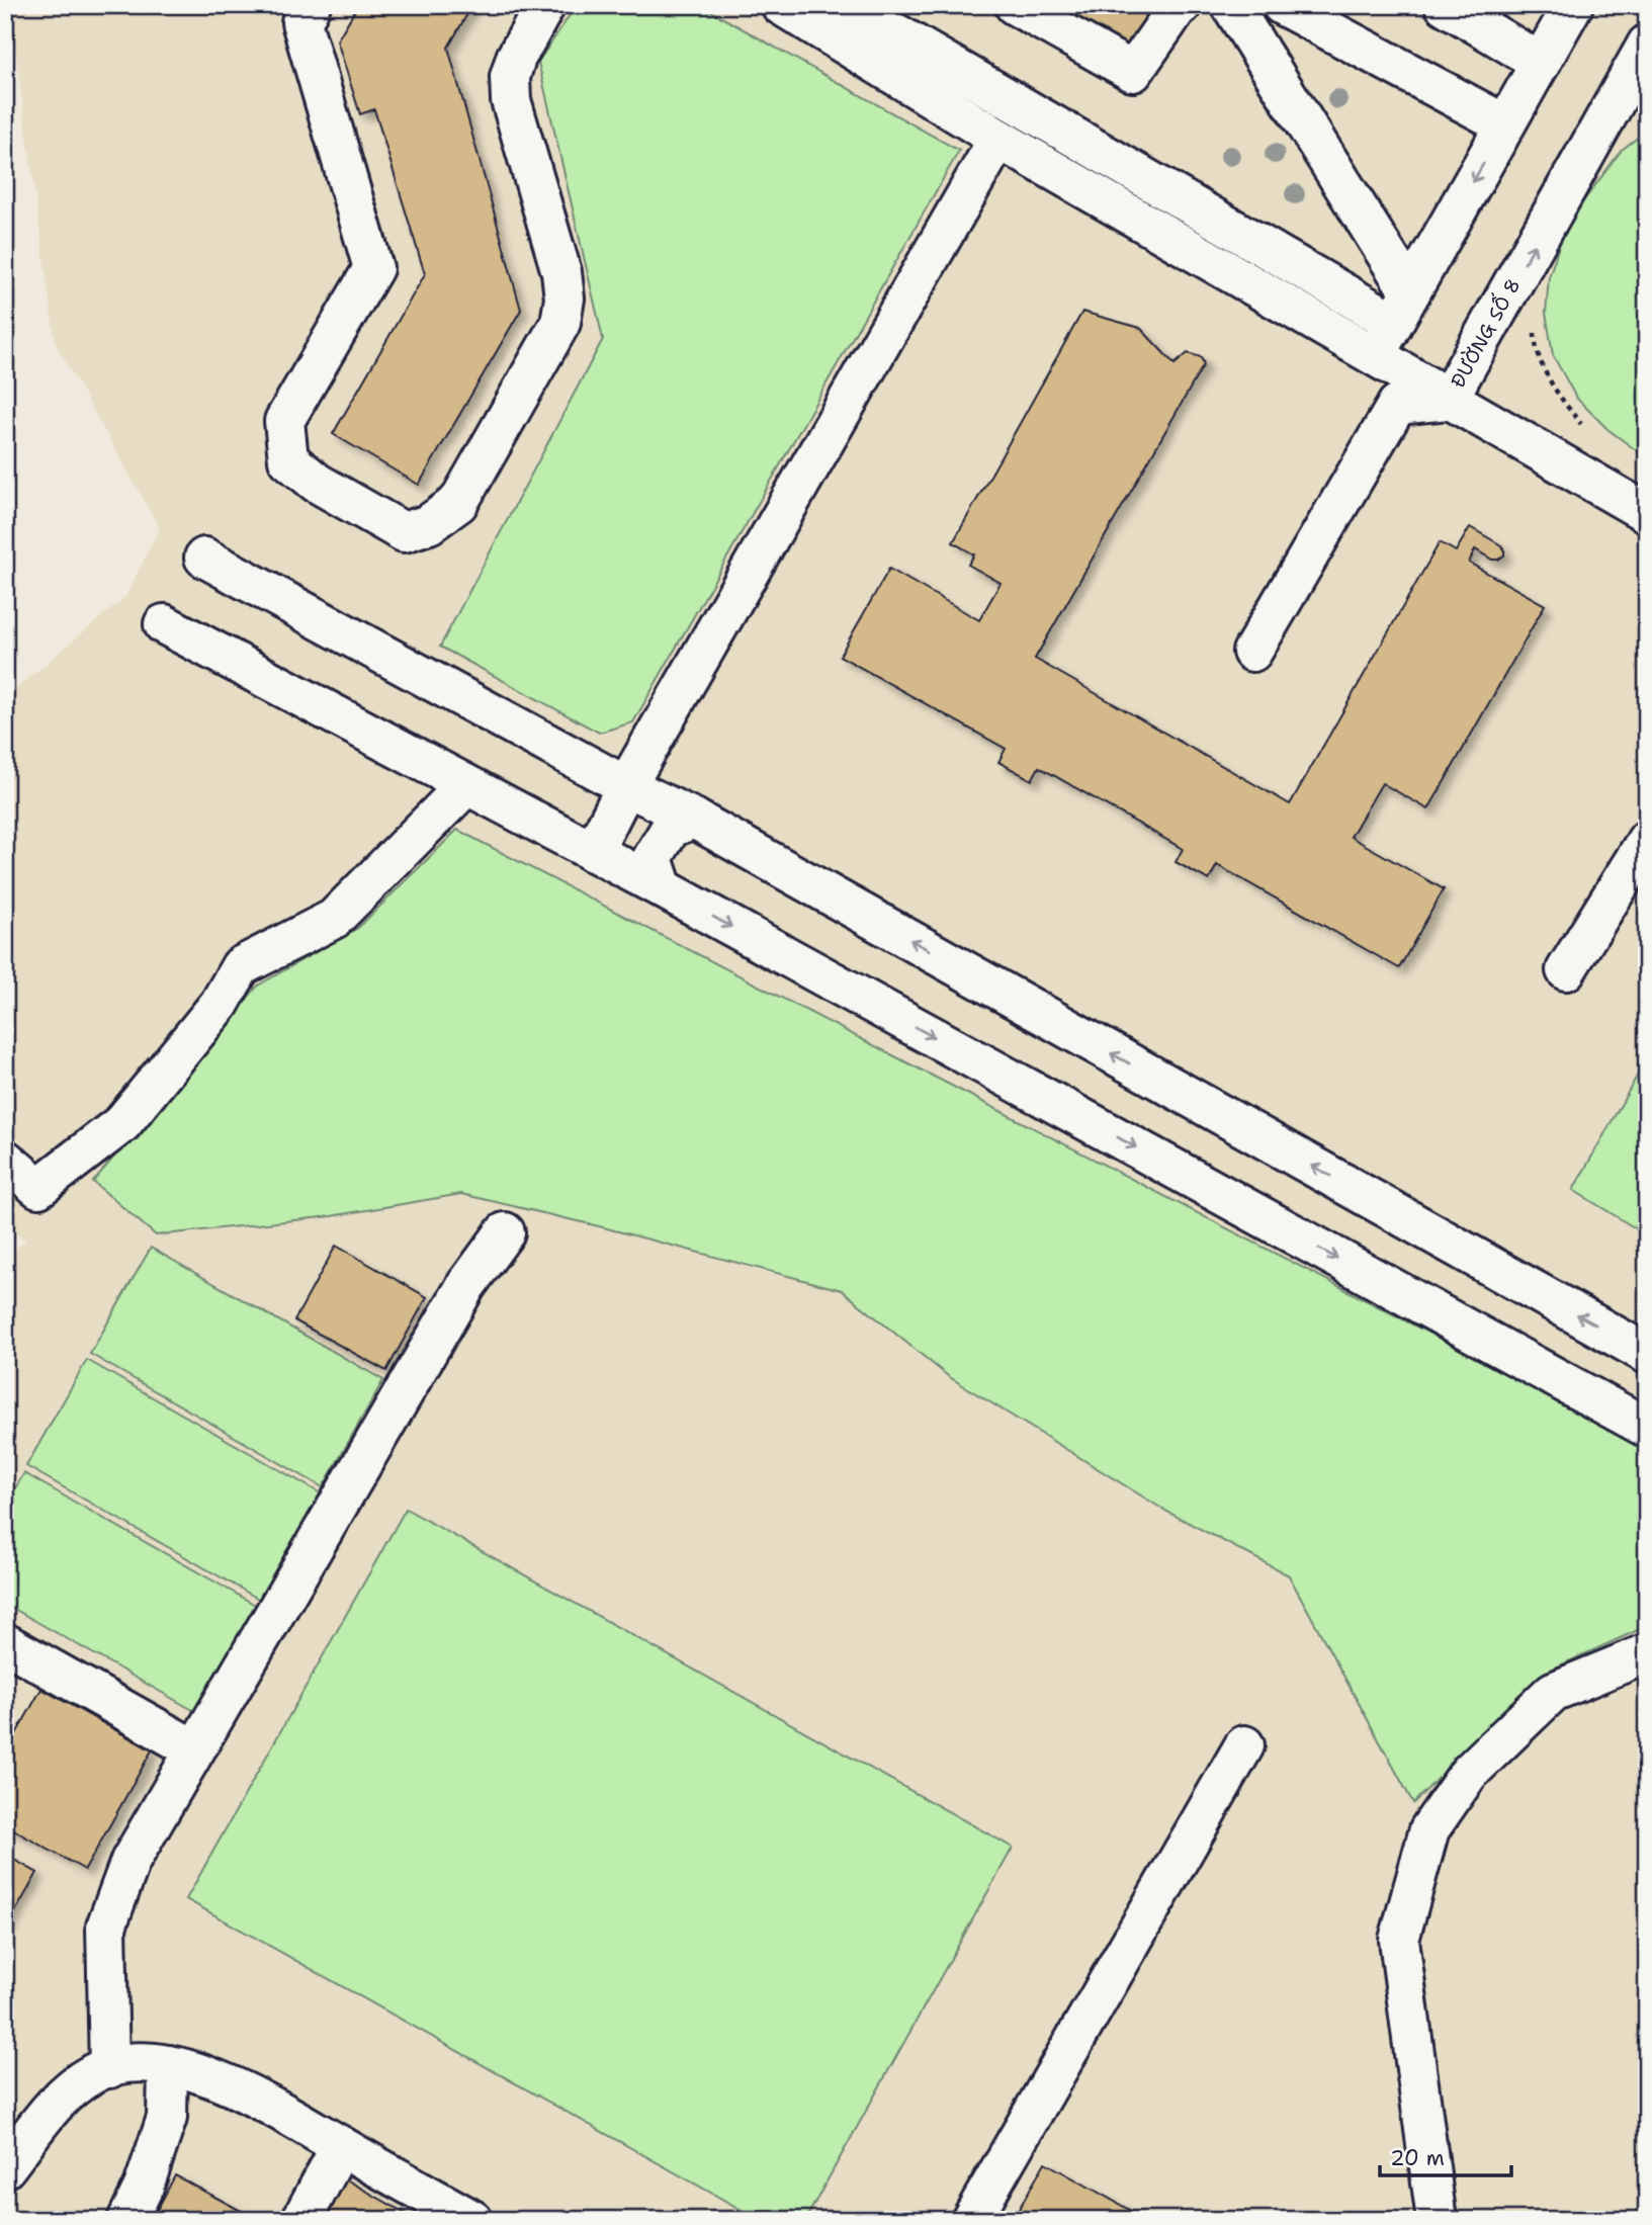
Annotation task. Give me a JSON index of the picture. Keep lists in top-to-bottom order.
{
  "streets": {
    "street": ["ĐƯỜNG SỐ 8"]
  },
  "scale_bar": "20 m"
}
